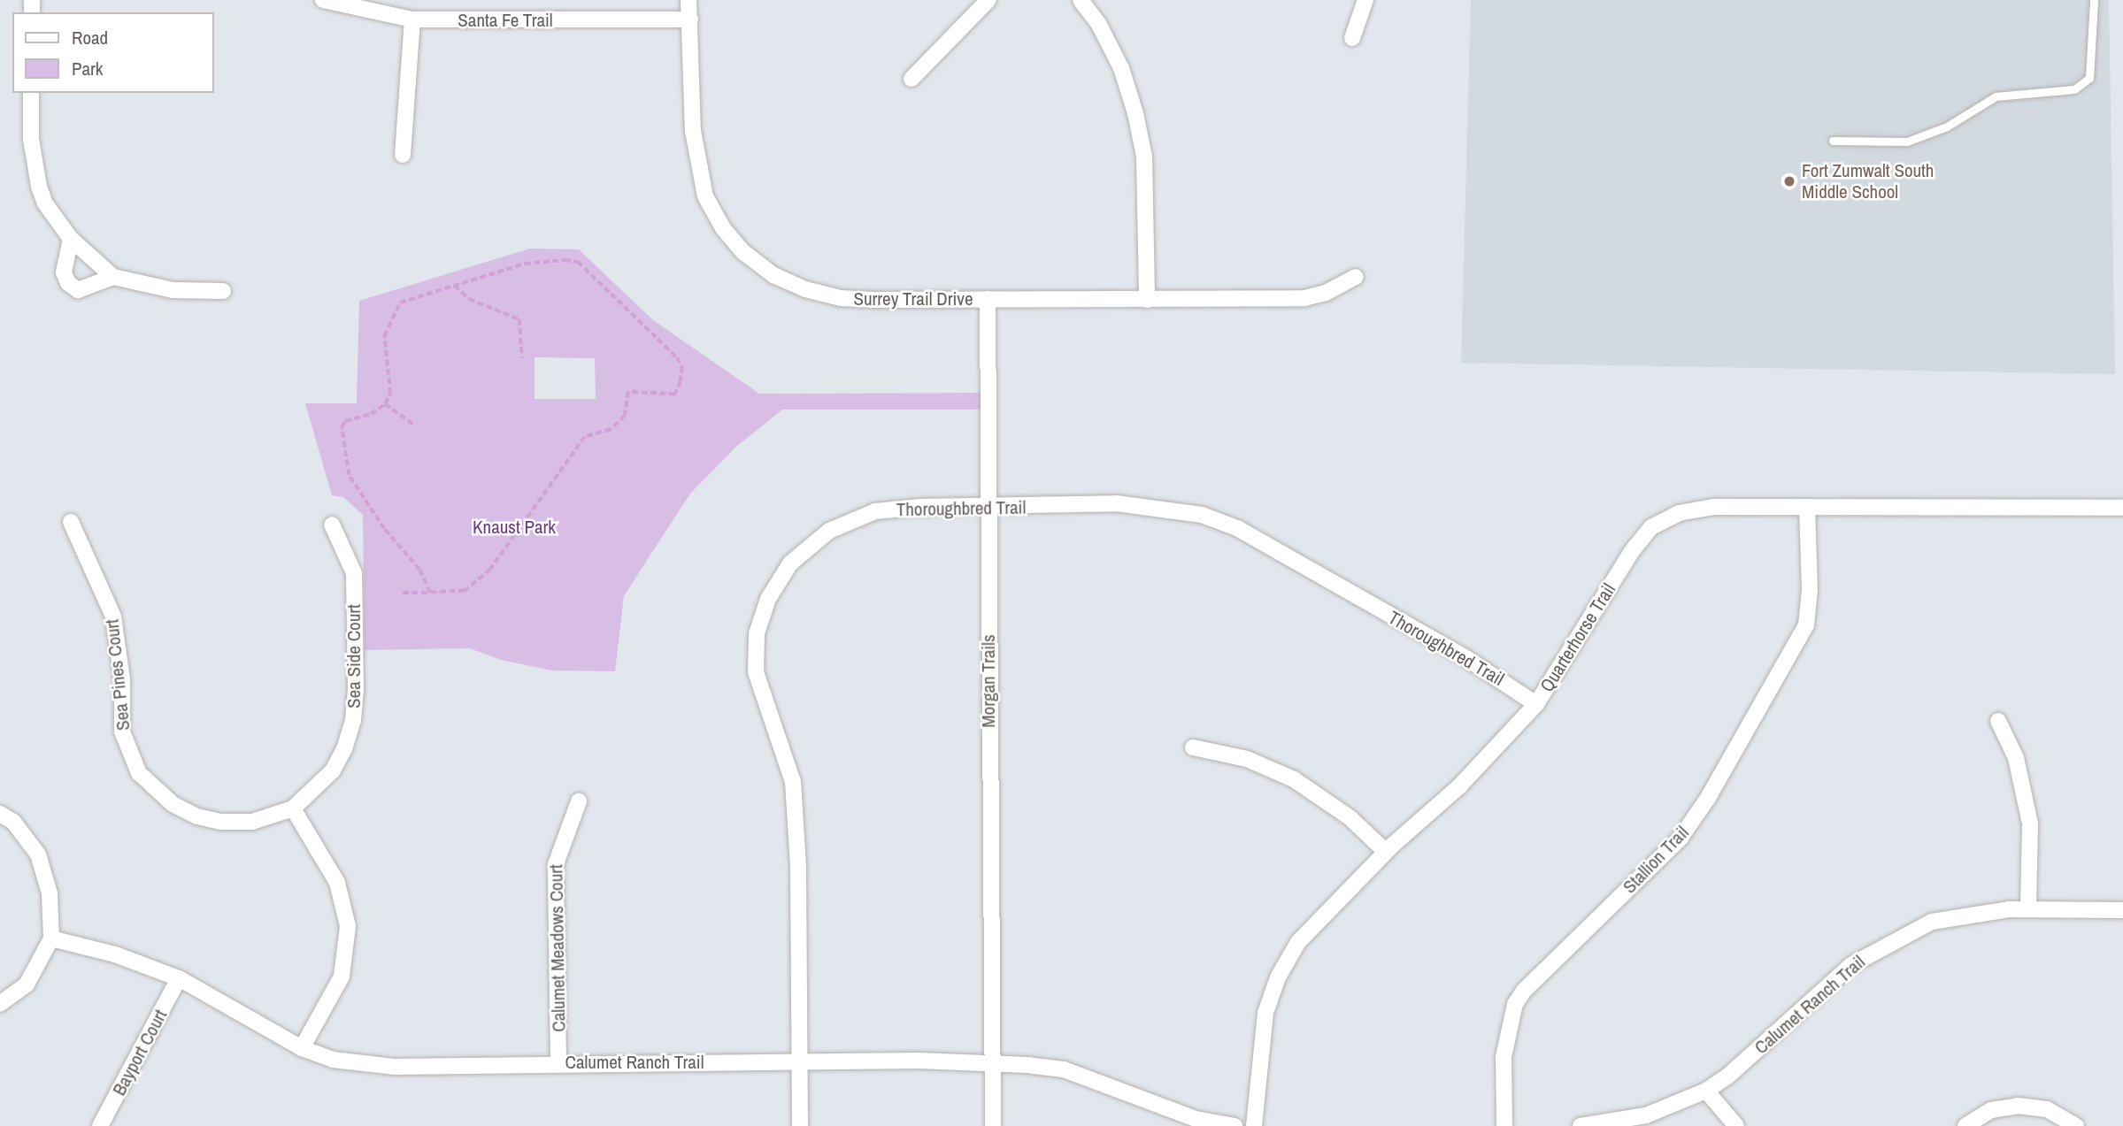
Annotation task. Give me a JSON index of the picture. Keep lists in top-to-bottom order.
{
  "streets": {
    "street": [
      "Santa Fe Trail",
      "Surrey Trail Drive",
      "Thoroughbred Trail",
      "Quarterhorse Trail",
      "Sea Side Court",
      "Sea Pines Court",
      "Morgan Trails",
      "Stallion Trail",
      "Calumet Meadows Court",
      "Calumet Ranch Trail",
      "Bayport Court"
    ]
  },
  "crossings": [
    ["Santa Fe Trail", "Surrey Trail Drive"],
    ["Surrey Trail Drive", "Morgan Trails"],
    ["Thoroughbred Trail", "Quarterhorse Trail"],
    ["Thoroughbred Trail", "Morgan Trails"],
    ["Thoroughbred Trail", "Calumet Ranch Trail"],
    ["Quarterhorse Trail", "Stallion Trail"],
    ["Sea Side Court", "Sea Pines Court"],
    ["Morgan Trails", "Calumet Ranch Trail"],
    ["Calumet Meadows Court", "Calumet Ranch Trail"],
    ["Calumet Ranch Trail", "Bayport Court"]
  ],
  "parks": ["Knaust Park"],
  "places": ["Fort Zumwalt South Middle School"],
  "legend": ["Road", "Park"]
}
